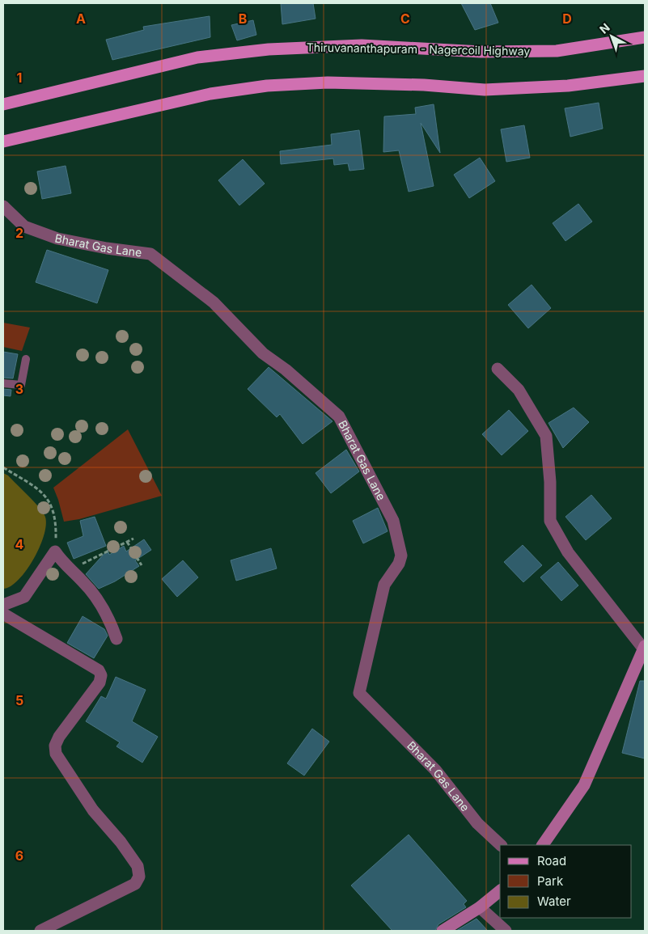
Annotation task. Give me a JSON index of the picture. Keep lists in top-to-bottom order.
{
  "streets": {
    "main road": ["Thiruvananthapuram - Nagercoil Highway"],
    "street": ["Bharat Gas Lane"]
  },
  "legend": ["Road", "Park", "Water"],
  "north": "top left",
  "grid": {
    "columns": [
      "A",
      "B",
      "C",
      "D"
    ],
    "rows": [
      "1",
      "2",
      "3",
      "4",
      "5",
      "6"
    ]
  }
}
